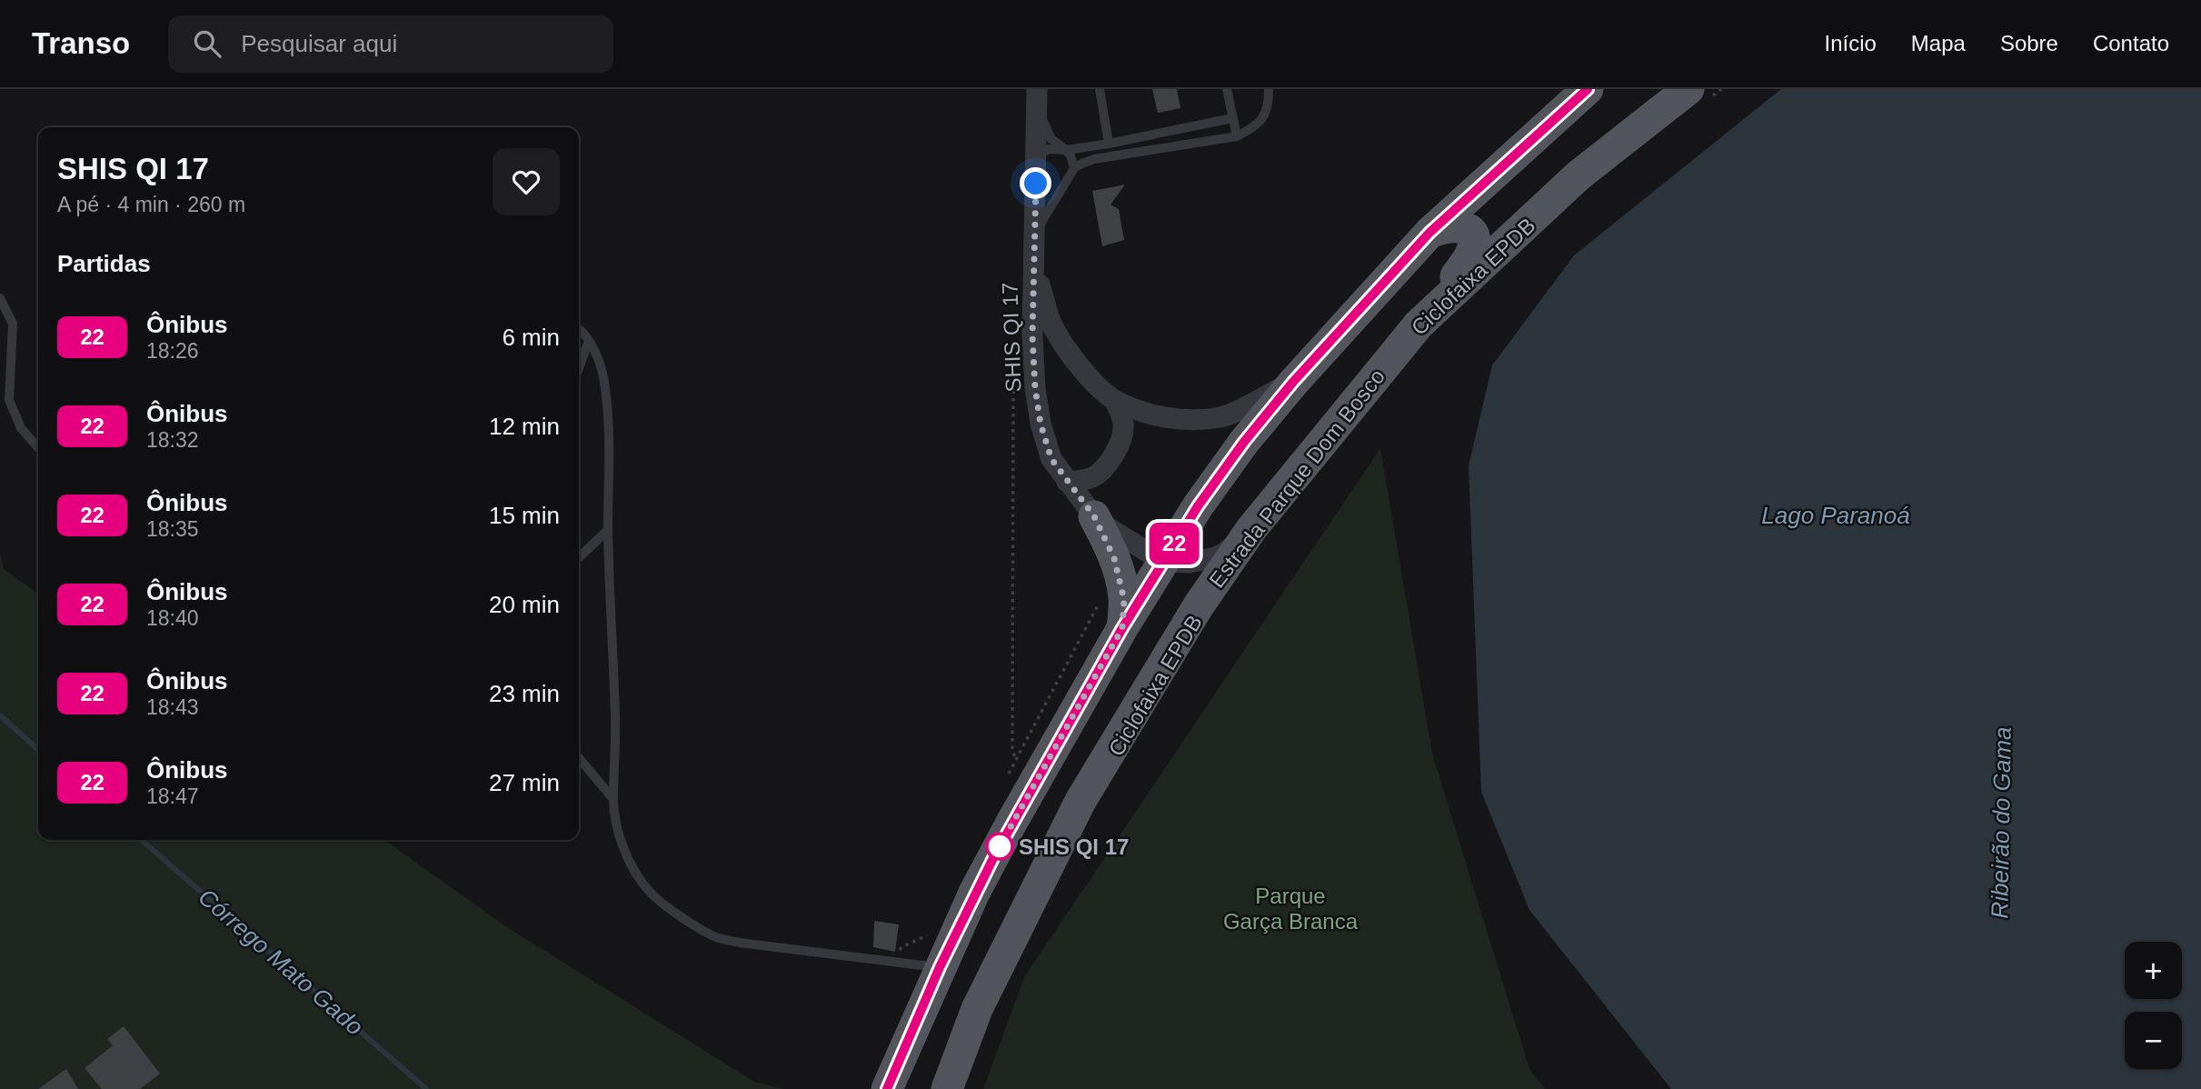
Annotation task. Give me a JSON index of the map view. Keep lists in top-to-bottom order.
{
  "streets": {
    "main road": ["Estrada Parque Dom Bosco"],
    "street": ["SHIS QI 17"]
  },
  "water": ["Lago Paranoá", "Ribeirão do Gama", "Córrego Mato Gado"],
  "parks": ["Parque Garça Branca"],
  "places": ["SHIS QI 17"],
  "lines": ["bus line 22"],
  "page": {
    "header": "Transo",
    "search": "Pesquisar aqui",
    "nav": [
      "Início",
      "Mapa",
      "Sobre",
      "Contato"
    ],
    "on_map": "22",
    "heading": [
      ["SHIS QI 17", "A pé · 4 min · 260 m"],
      "Partidas"
    ],
    "list": [
      {
        "mark": "22",
        "name": "Ônibus",
        "note": "18:26",
        "value": "6 min"
      },
      {
        "mark": "22",
        "name": "Ônibus",
        "note": "18:32",
        "value": "12 min"
      },
      {
        "mark": "22",
        "name": "Ônibus",
        "note": "18:35",
        "value": "15 min"
      },
      {
        "mark": "22",
        "name": "Ônibus",
        "note": "18:40",
        "value": "20 min"
      },
      {
        "mark": "22",
        "name": "Ônibus",
        "note": "18:43",
        "value": "23 min"
      },
      {
        "mark": "22",
        "name": "Ônibus",
        "note": "18:47",
        "value": "27 min"
      }
    ],
    "map_buttons": ["+", "−"]
  }
}
